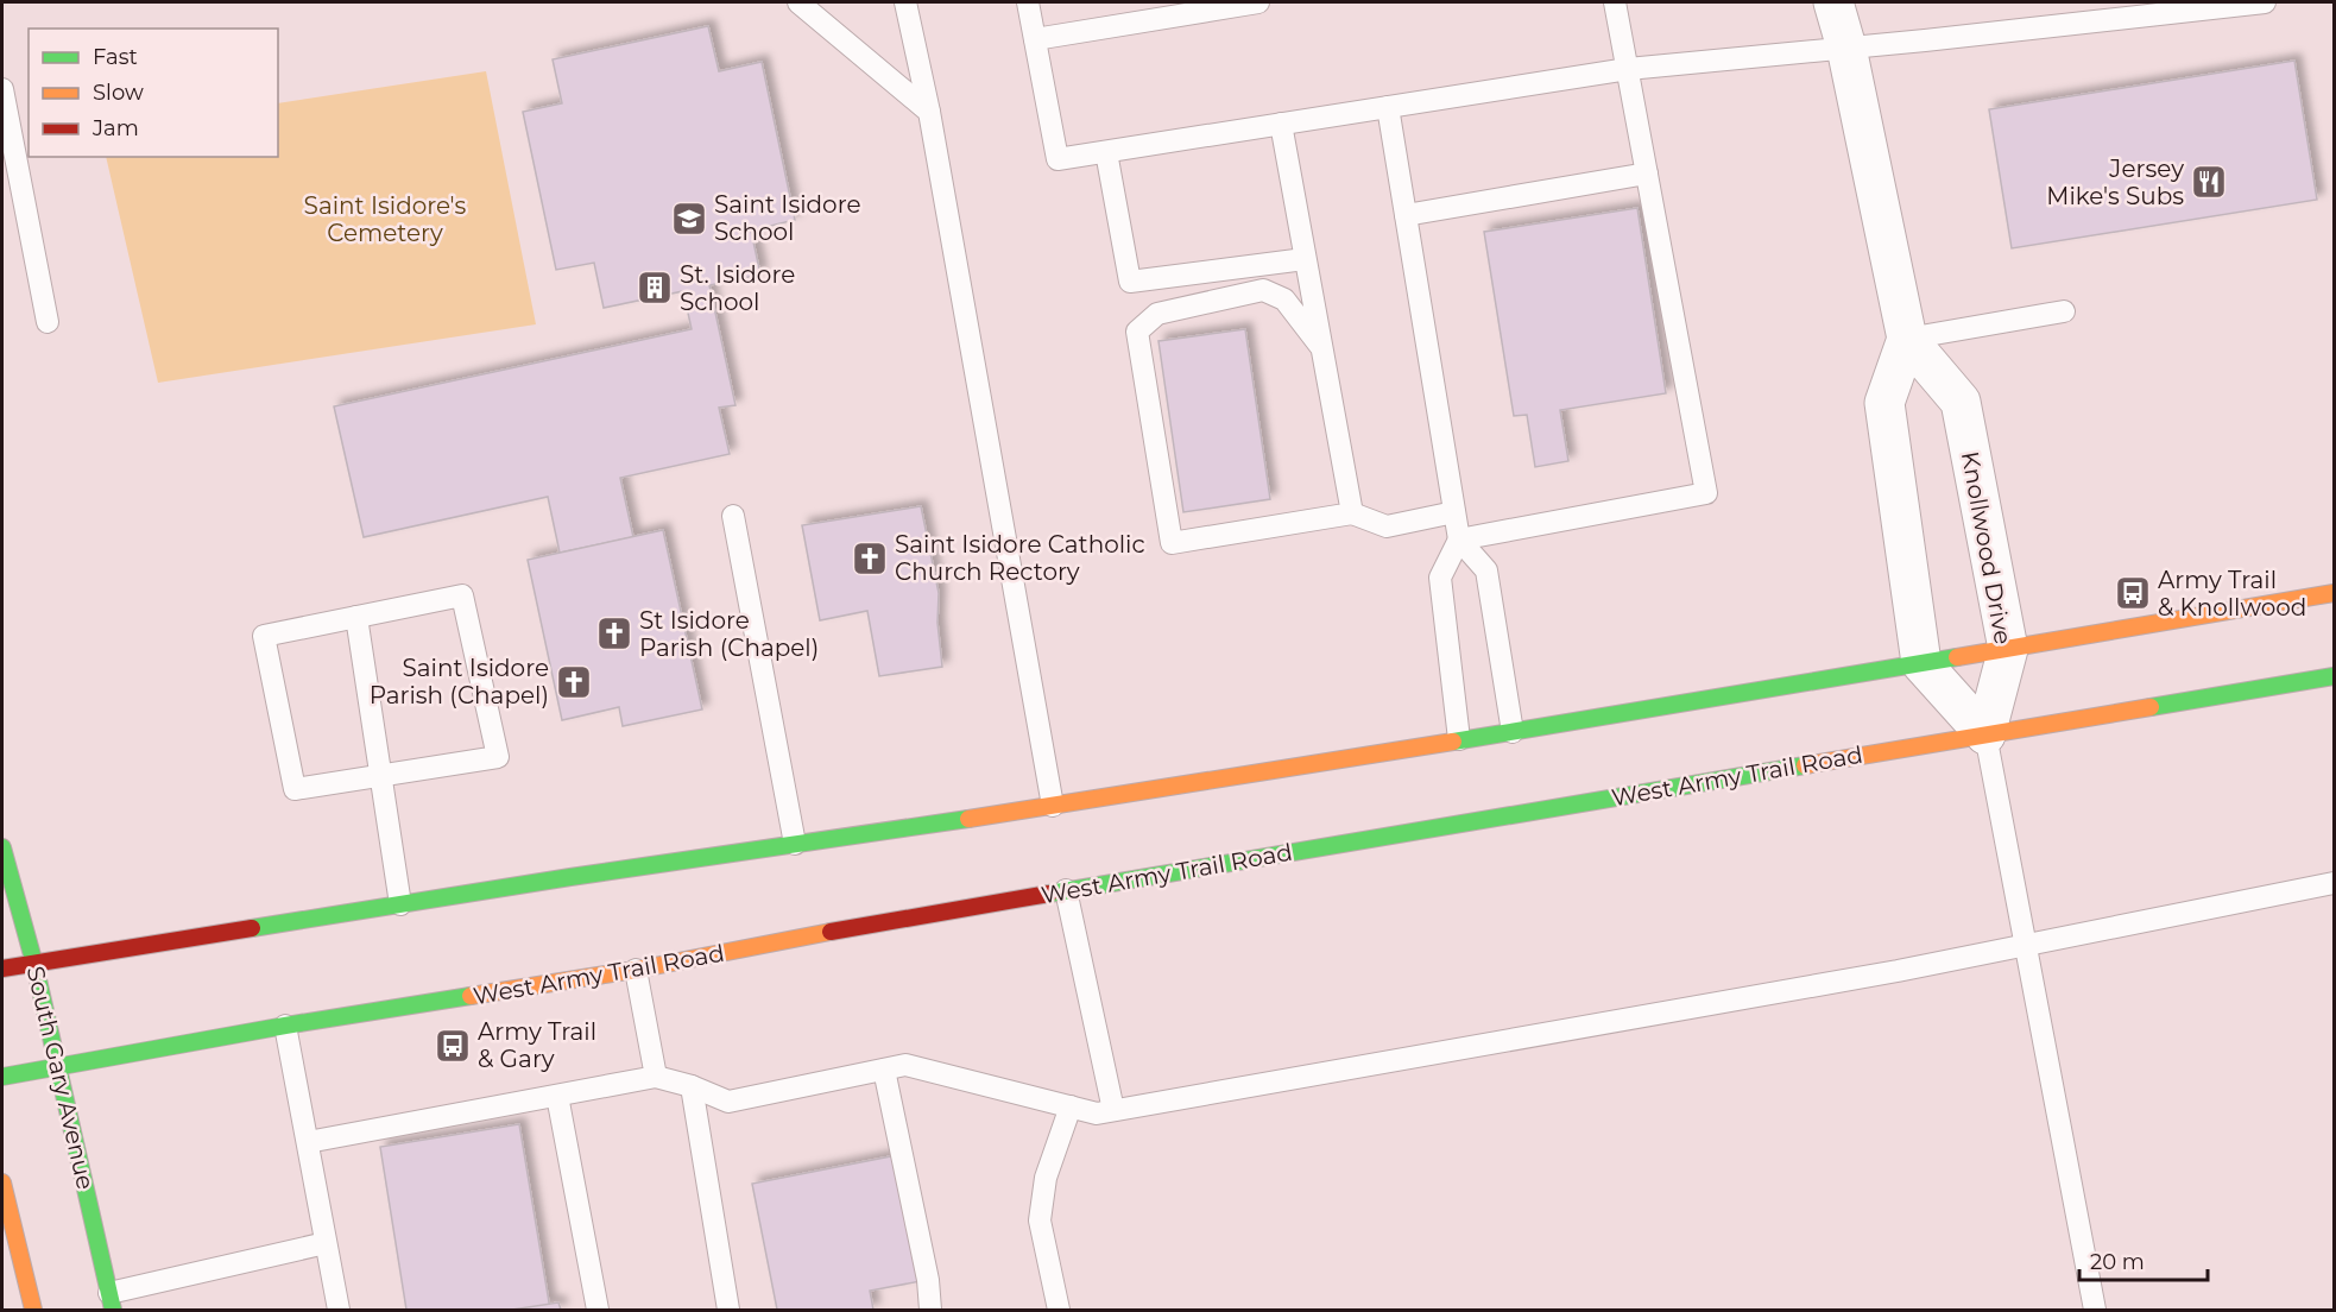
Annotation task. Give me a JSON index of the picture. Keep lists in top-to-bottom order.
{
  "streets": {
    "main road": ["West Army Trail Road", "South Gary Avenue"],
    "street": ["Knollwood Drive"]
  },
  "crossings": [
    ["Knollwood Drive", "West Army Trail Road"],
    ["West Army Trail Road", "South Gary Avenue"]
  ],
  "parks": ["Saint Isidore's Cemetery"],
  "places": {
    "restaurant": ["Jersey Mike's Subs"],
    "school or university": ["Saint Isidore School"],
    "building": ["St. Isidore School"],
    "church": ["Saint Isidore Catholic Church Rectory", "St Isidore Parish (Chapel)", "Saint Isidore Parish (Chapel)"],
    "bus stop": ["Army Trail & Knollwood", "Army Trail & Gary"]
  },
  "legend": ["Fast", "Slow", "Jam"],
  "scale_bar": "20 m"
}
